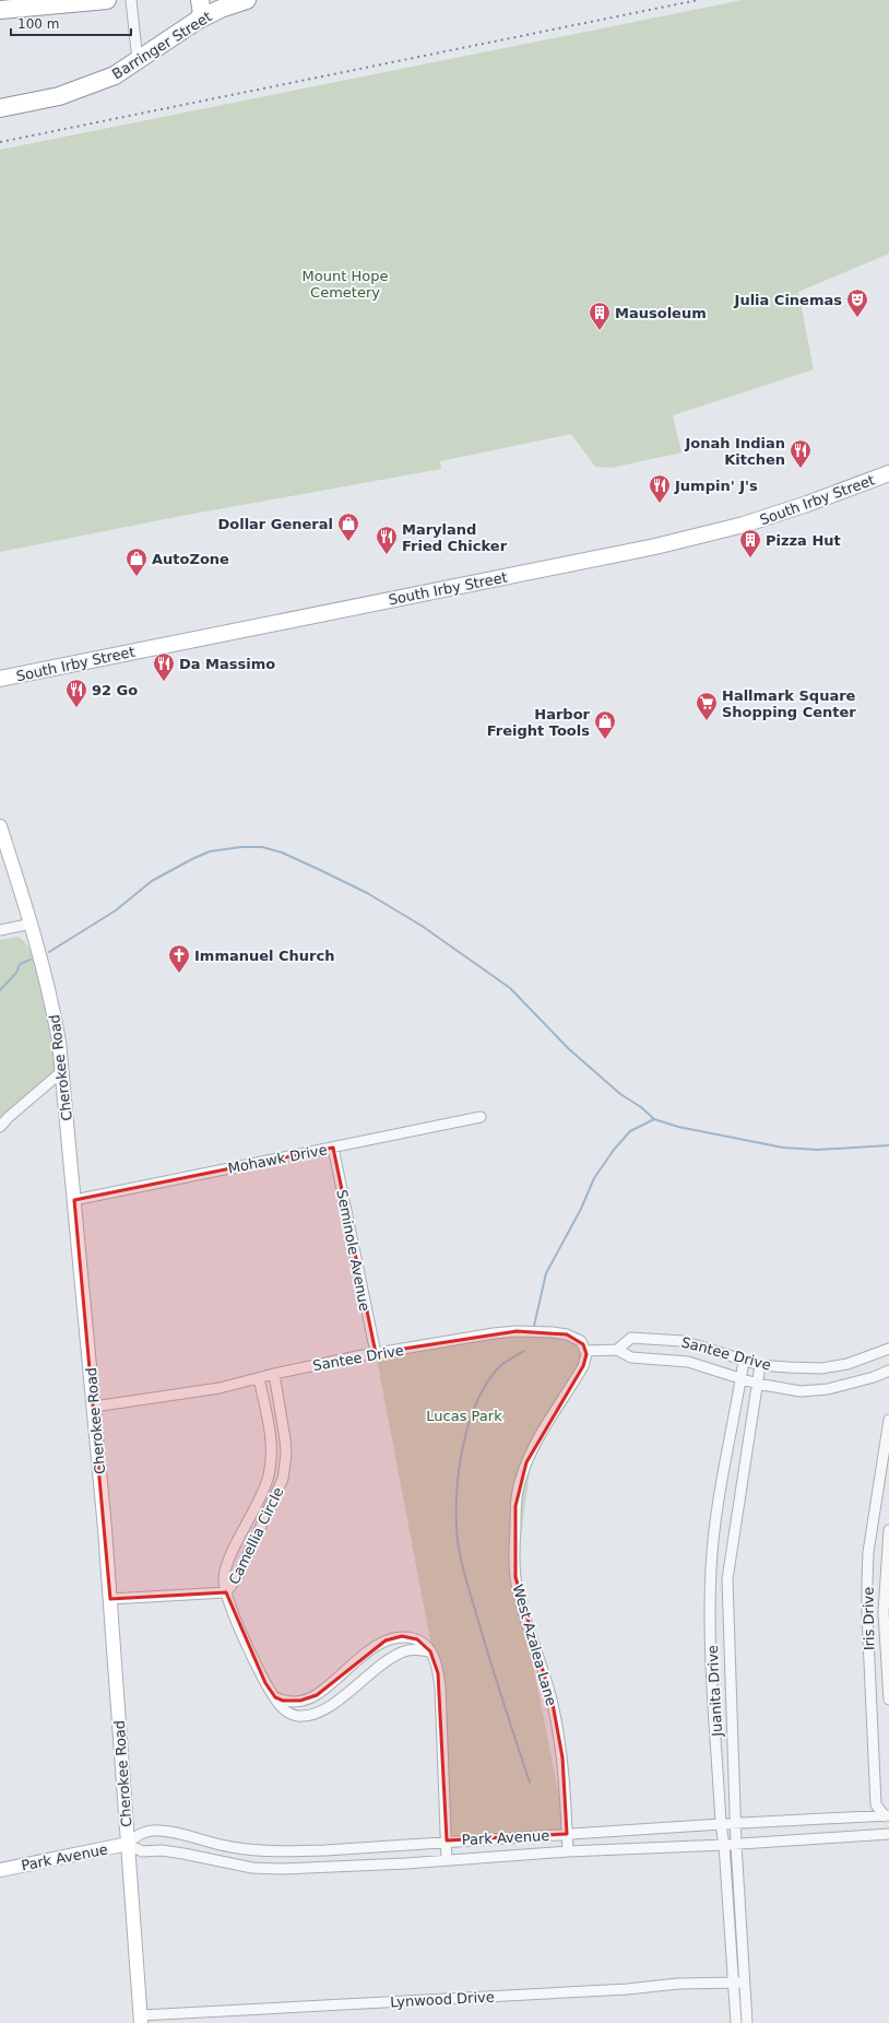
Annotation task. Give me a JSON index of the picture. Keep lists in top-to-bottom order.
{
  "streets": {
    "highway": ["Barringer Street"],
    "main road": ["South Irby Street"],
    "street": [
      "Cherokee Road",
      "Mohawk Drive",
      "Seminole Avenue",
      "Santee Drive",
      "Camellia Circle",
      "Iris Drive",
      "West Azalea Lane",
      "Juanita Drive",
      "Park Avenue",
      "Lynwood Drive"
    ]
  },
  "crossings": [
    ["Cherokee Road", "Mohawk Drive"],
    ["Cherokee Road", "Santee Drive"],
    ["Cherokee Road", "Park Avenue"],
    ["Cherokee Road", "Lynwood Drive"],
    ["Mohawk Drive", "Seminole Avenue"],
    ["Seminole Avenue", "Santee Drive"],
    ["Santee Drive", "Camellia Circle"],
    ["Santee Drive", "West Azalea Lane"],
    ["Santee Drive", "Juanita Drive"],
    ["Iris Drive", "Park Avenue"],
    ["West Azalea Lane", "Park Avenue"],
    ["Juanita Drive", "Park Avenue"],
    ["Juanita Drive", "Lynwood Drive"]
  ],
  "parks": ["Mount Hope Cemetery", "Lucas Park"],
  "places": {
    "theatre": ["Julia Cinemas"],
    "building": ["Mausoleum", "Pizza Hut"],
    "restaurant": [
      "Jonah Indian Kitchen",
      "Jumpin' J's",
      "Maryland Fried Chicker",
      "Da Massimo",
      "92 Go"
    ],
    "shop": ["Dollar General", "AutoZone", "Harbor Freight Tools"],
    "supermarket": ["Hallmark Square Shopping Center"],
    "church": ["Immanuel Church"]
  },
  "scale_bar": "100 m"
}
